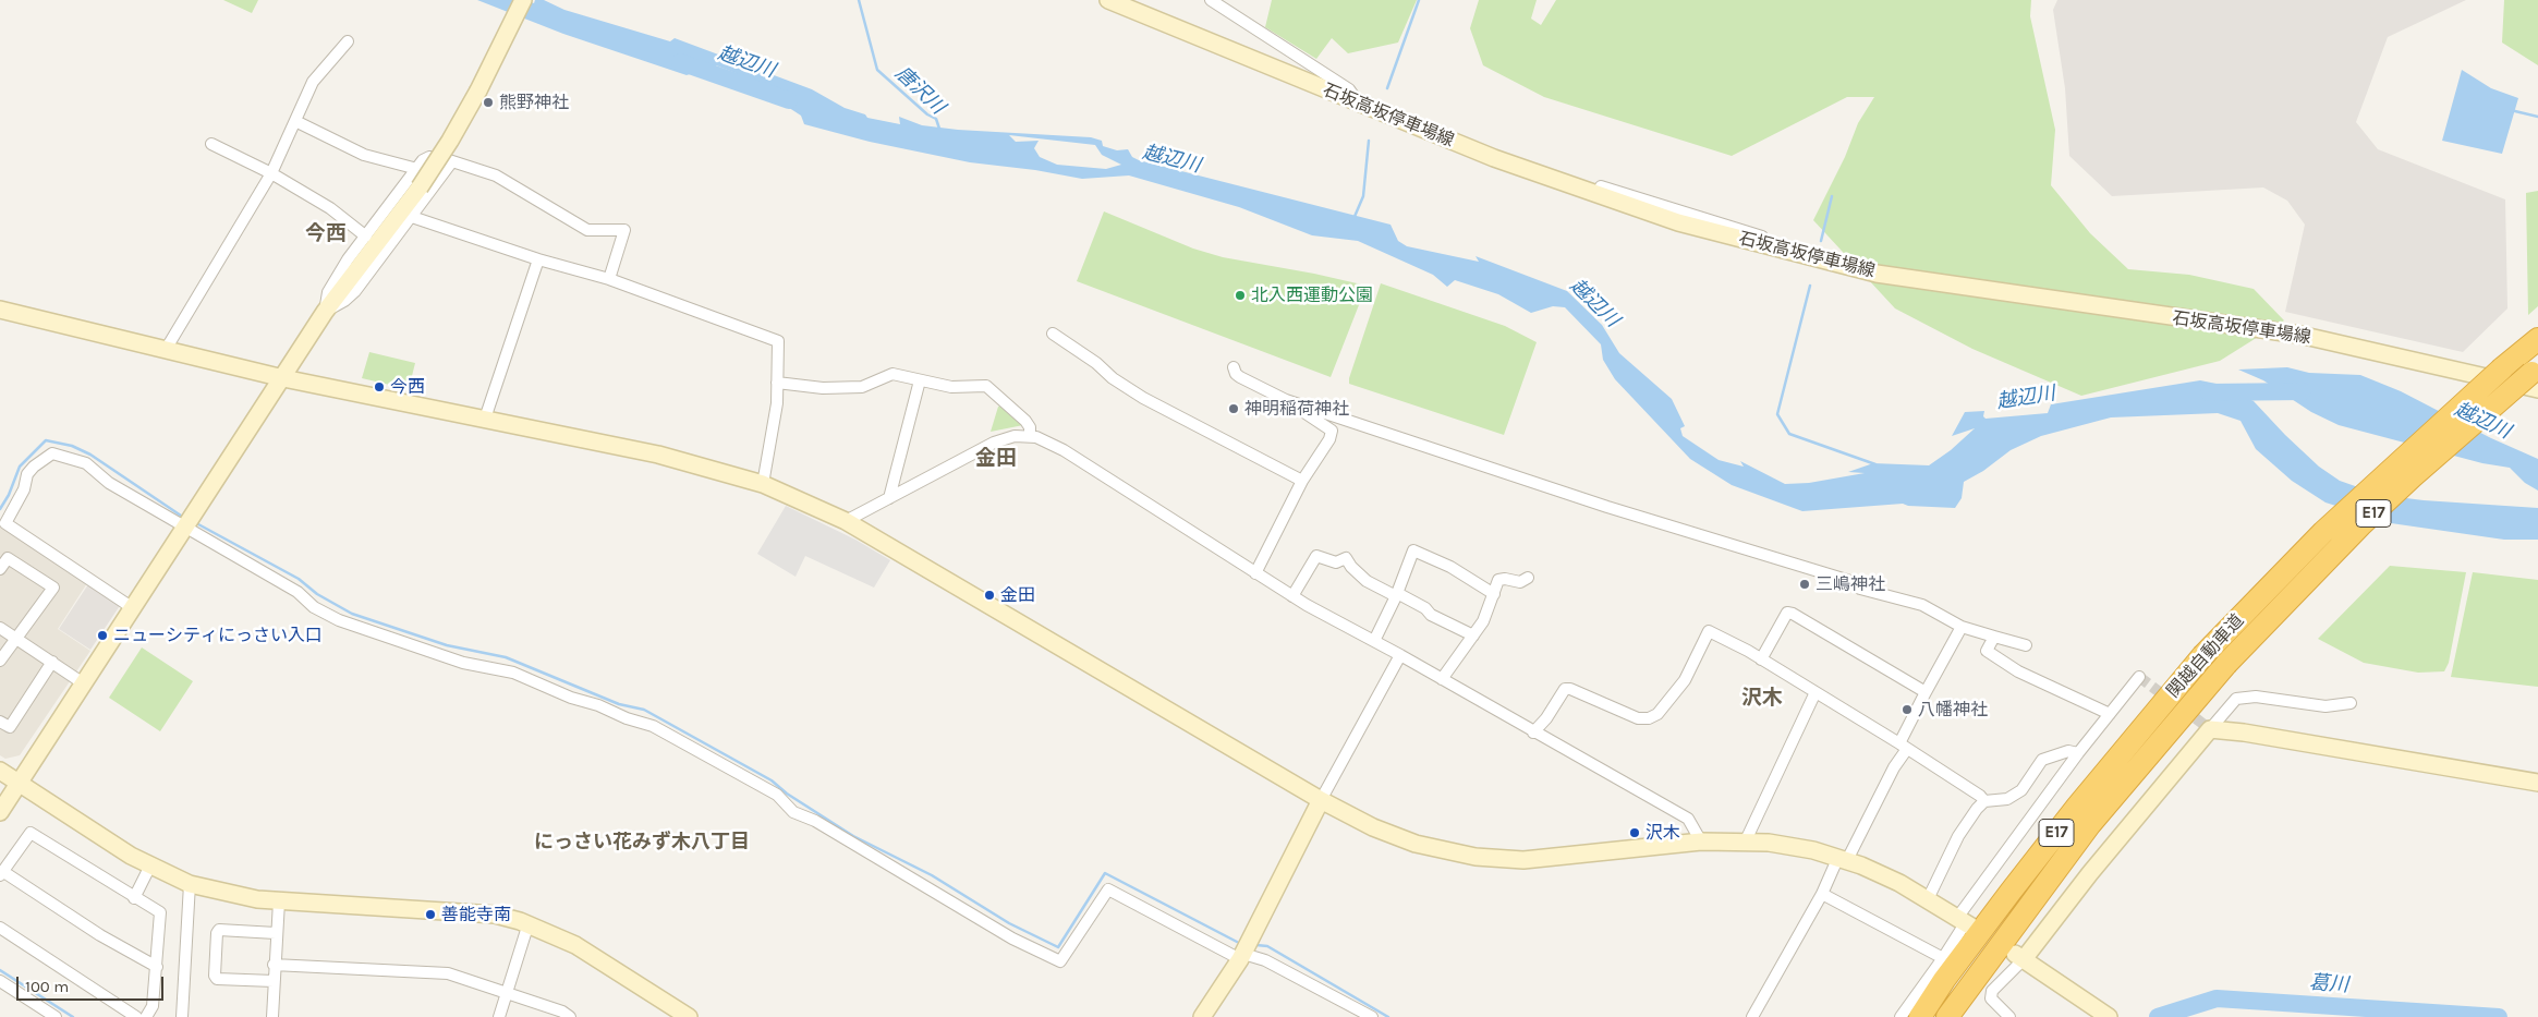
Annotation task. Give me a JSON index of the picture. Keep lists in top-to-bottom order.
{
  "streets": {
    "highway": ["E17", "関越自動車道"],
    "street": ["石坂高坂停車場線"]
  },
  "crossings": [
    ["石坂高坂停車場線", "関越自動車道"]
  ],
  "districts": [
    "今西",
    "金田",
    "沢木",
    "にっさい花みず木八丁目"
  ],
  "water": ["越辺川", "唐沢川", "葛川"],
  "places": [
    "熊野神社",
    "北入西運動公園",
    "今西",
    "神明稲荷神社",
    "三嶋神社",
    "金田",
    "ニューシティにっさい入口",
    "八幡神社",
    "沢木",
    "善能寺南"
  ],
  "scale_bar": "100 m"
}
